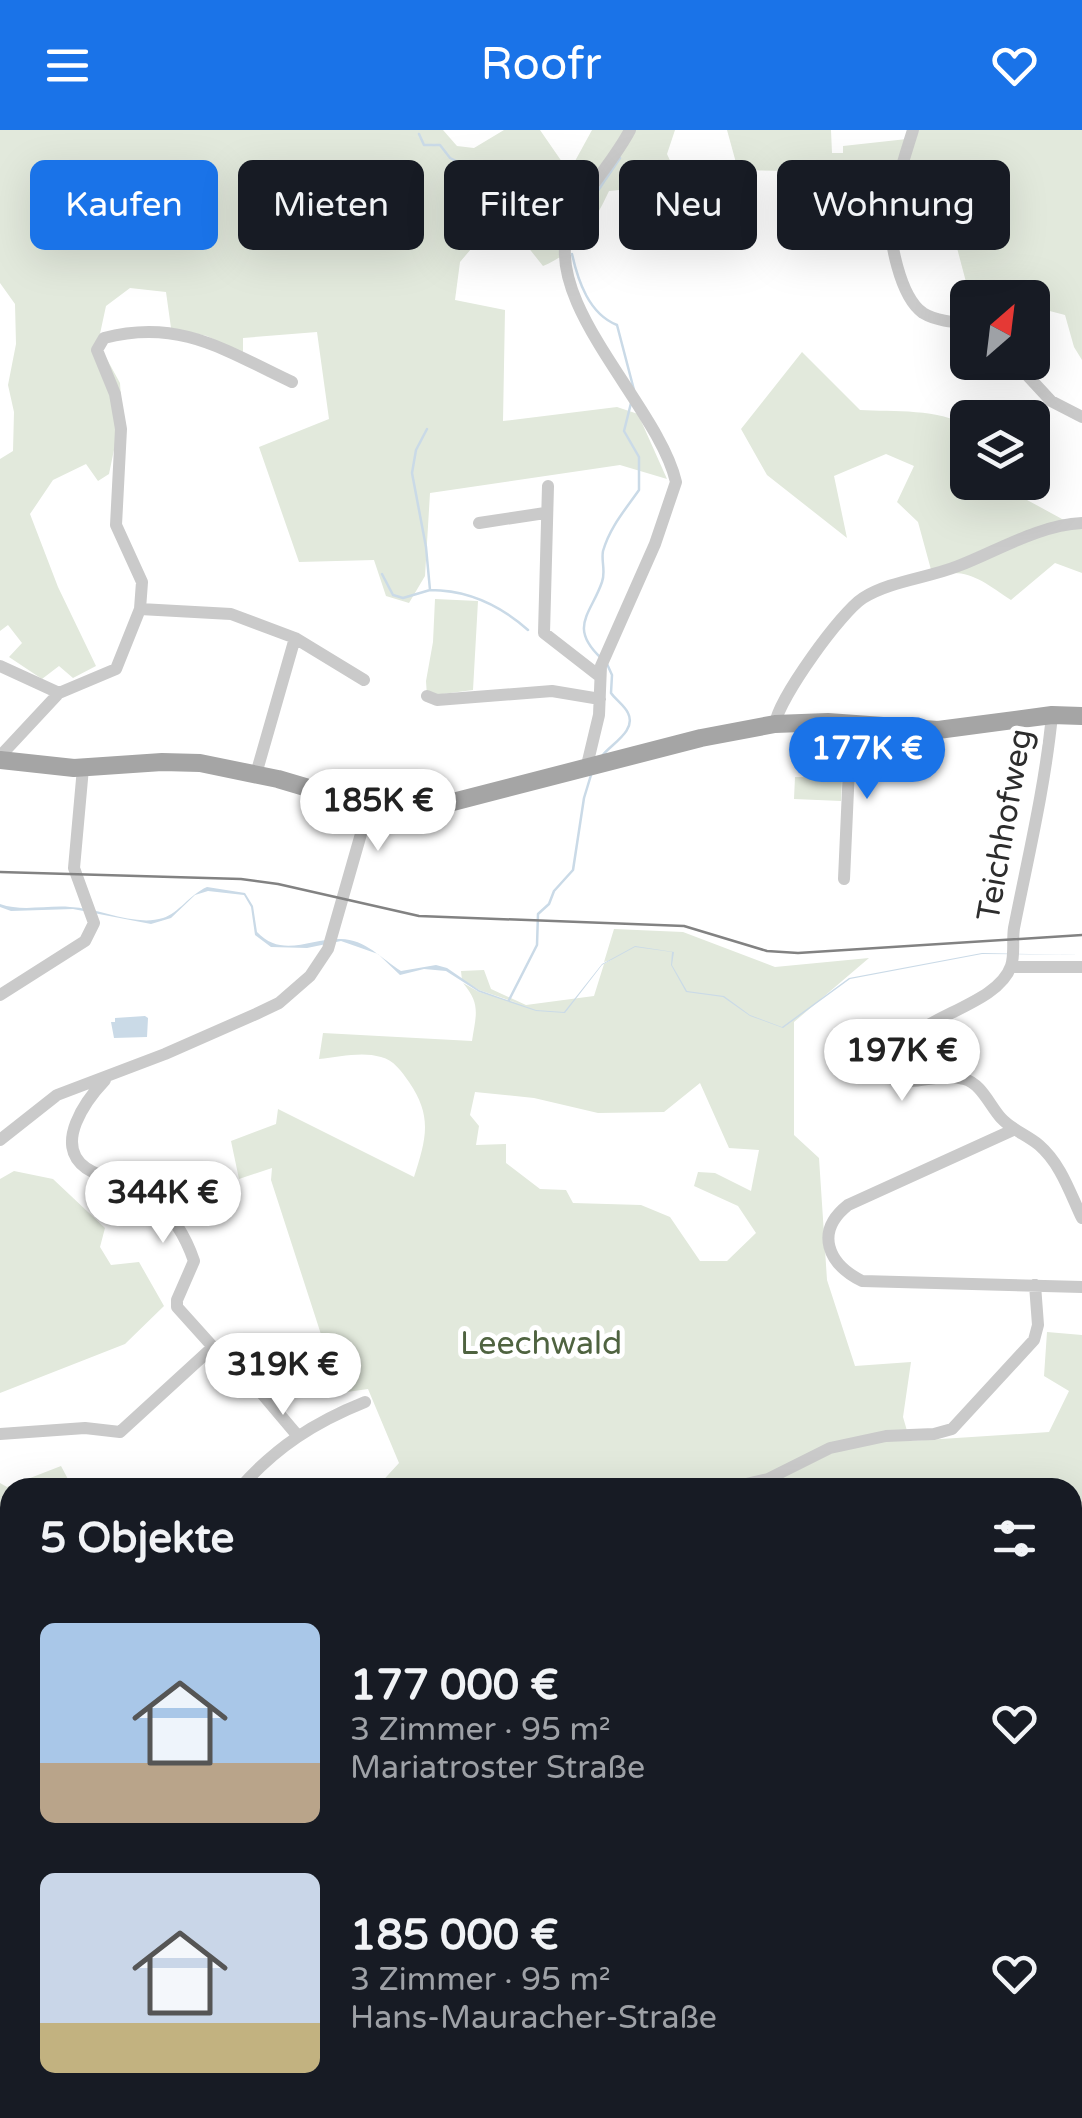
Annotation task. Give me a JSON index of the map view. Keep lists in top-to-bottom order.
{
  "streets": {
    "street": ["Teichhofweg"]
  },
  "parks": ["Leechwald"],
  "north": "top right",
  "page": {
    "header": "Roofr",
    "chip": [
      "Kaufen",
      "Mieten",
      "Filter",
      "Neu",
      "Wohnung"
    ],
    "price": [
      "177K €",
      "185K €",
      "197K €",
      "344K €",
      "319K €"
    ],
    "heading": "5 Objekte",
    "list": [
      {
        "name": "177 000 €",
        "note": "3 Zimmer · 95 m² · Mariatroster Straße"
      },
      {
        "name": "185 000 €",
        "note": "3 Zimmer · 95 m² · Hans-Mauracher-Straße"
      }
    ]
  }
}
